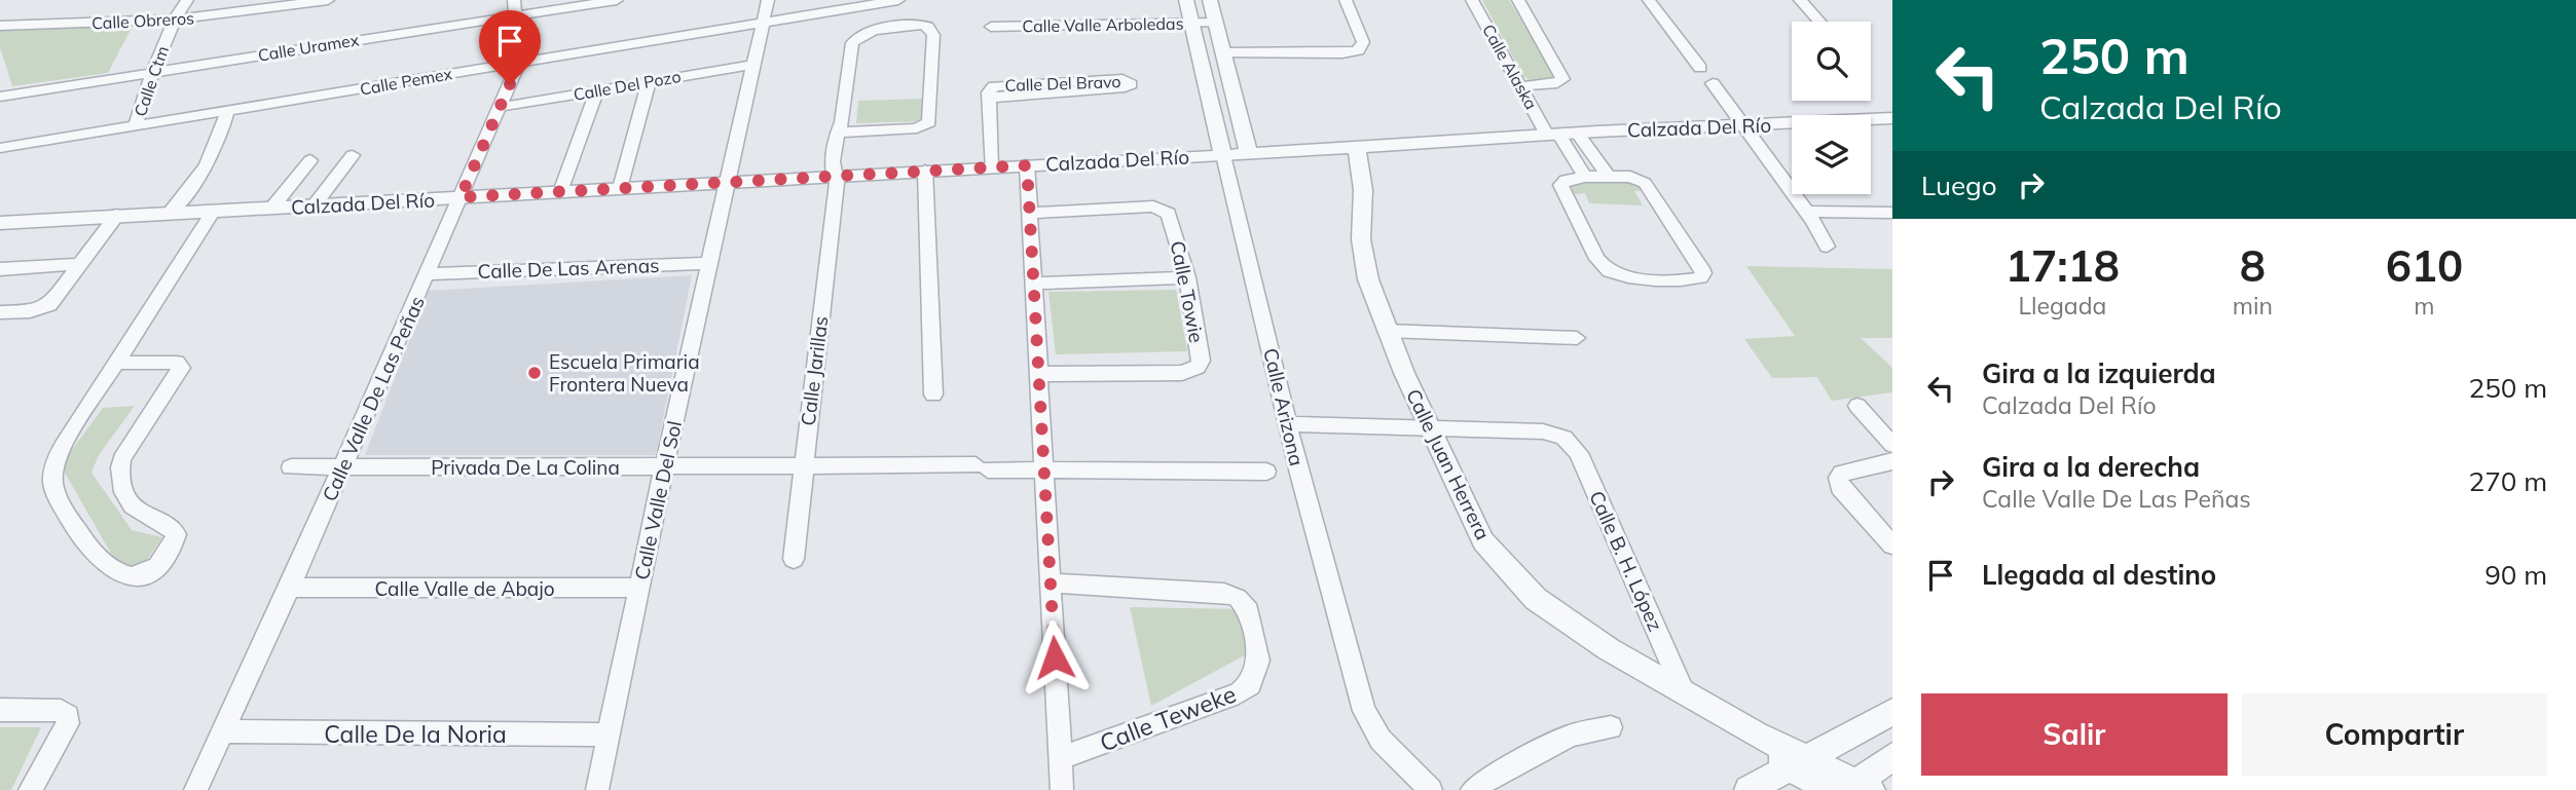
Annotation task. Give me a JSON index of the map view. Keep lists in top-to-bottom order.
{
  "streets": {
    "street": [
      "Calle Obreros",
      "Calle Valle Arboledas",
      "Calle Uramex",
      "Calle Alaska",
      "Calle Ctm",
      "Calle Pemex",
      "Calle Del Bravo",
      "Calle Del Pozo",
      "Calzada Del Río",
      "Calle De Las Arenas",
      "Calle Towie",
      "Calle Jarillas",
      "Calle Valle De Las Peñas",
      "Calle Arizona",
      "Calle Juan Herrera",
      "Privada De La Colina",
      "Calle Valle Del Sol",
      "Calle B. H. López",
      "Calle Valle de Abajo",
      "Calle Teweke",
      "Calle De la Noria"
    ]
  },
  "crossings": [
    ["Calle Obreros", "Calle Ctm"],
    ["Calle Valle Arboledas", "Calle Arizona"],
    ["Calle Uramex", "Calle Ctm"],
    ["Calle Uramex", "Calle Valle De Las Peñas"],
    ["Calle Alaska", "Calzada Del Río"],
    ["Calle Ctm", "Calle Pemex"],
    ["Calle Pemex", "Calle Valle De Las Peñas"],
    ["Calle Pemex", "Calle Valle Del Sol"],
    ["Calle Del Bravo", "Calzada Del Río"],
    ["Calle Del Pozo", "Calle Valle De Las Peñas"],
    ["Calle Del Pozo", "Calle Valle Del Sol"],
    ["Calzada Del Río", "Calle Jarillas"],
    ["Calzada Del Río", "Calle Valle De Las Peñas"],
    ["Calzada Del Río", "Calle Arizona"],
    ["Calzada Del Río", "Calle Juan Herrera"],
    ["Calzada Del Río", "Calle Valle Del Sol"],
    ["Calle De Las Arenas", "Calle Valle De Las Peñas"],
    ["Calle De Las Arenas", "Calle Valle Del Sol"],
    ["Calle Jarillas", "Privada De La Colina"],
    ["Calle Valle De Las Peñas", "Privada De La Colina"],
    ["Calle Valle De Las Peñas", "Calle Valle de Abajo"],
    ["Calle Valle De Las Peñas", "Calle De la Noria"],
    ["Calle Juan Herrera", "Calle B. H. López"],
    ["Privada De La Colina", "Calle Valle Del Sol"],
    ["Calle Valle Del Sol", "Calle Valle de Abajo"],
    ["Calle Valle Del Sol", "Calle De la Noria"]
  ],
  "places": ["Escuela Primaria Frontera Nueva"],
  "page": {
    "turn": ["250 m", "Calzada Del Río"],
    "then": "Luego",
    "eta": [
      "17:18",
      "Llegada",
      "8",
      "min",
      "610",
      "m"
    ],
    "list": [
      {
        "name": "Gira a la izquierda",
        "note": "Calzada Del Río",
        "value": "250 m"
      },
      {
        "name": "Gira a la derecha",
        "note": "Calle Valle De Las Peñas",
        "value": "270 m"
      },
      {
        "name": "Llegada al destino",
        "value": "90 m"
      }
    ],
    "buttons": ["Salir", "Compartir"]
  }
}
